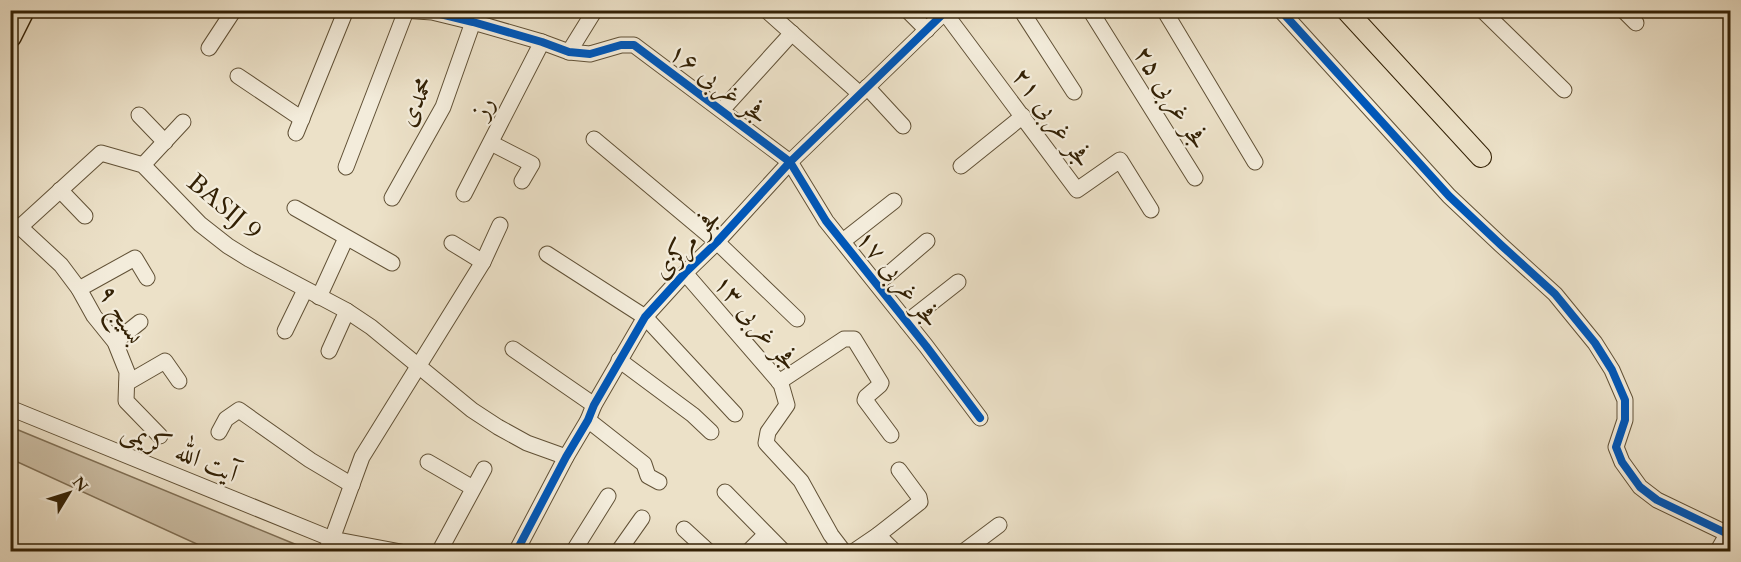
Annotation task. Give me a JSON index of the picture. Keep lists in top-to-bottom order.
{
  "streets": {
    "street": [
      "فجر غربی ۱۶",
      "فجر غربی ۲۵",
      "محمدی",
      "رز",
      "فجر غربی ۲۱",
      "BASIJ 9",
      "فجر مرکزی",
      "فجر غربی ۱۷",
      "بسیج ۹",
      "فجر غربی ۱۳",
      "آیت الله کریمی"
    ]
  },
  "crossings": [
    ["فجر غربی ۱۶", "فجر مرکزی"],
    ["فجر غربی ۱۶", "فجر غربی ۱۷"],
    ["فجر غربی ۲۱", "فجر مرکزی"],
    ["BASIJ 9", "فجر مرکزی"],
    ["فجر مرکزی", "فجر غربی ۱۷"],
    ["فجر مرکزی", "فجر غربی ۱۳"]
  ],
  "north": "top right"
}
